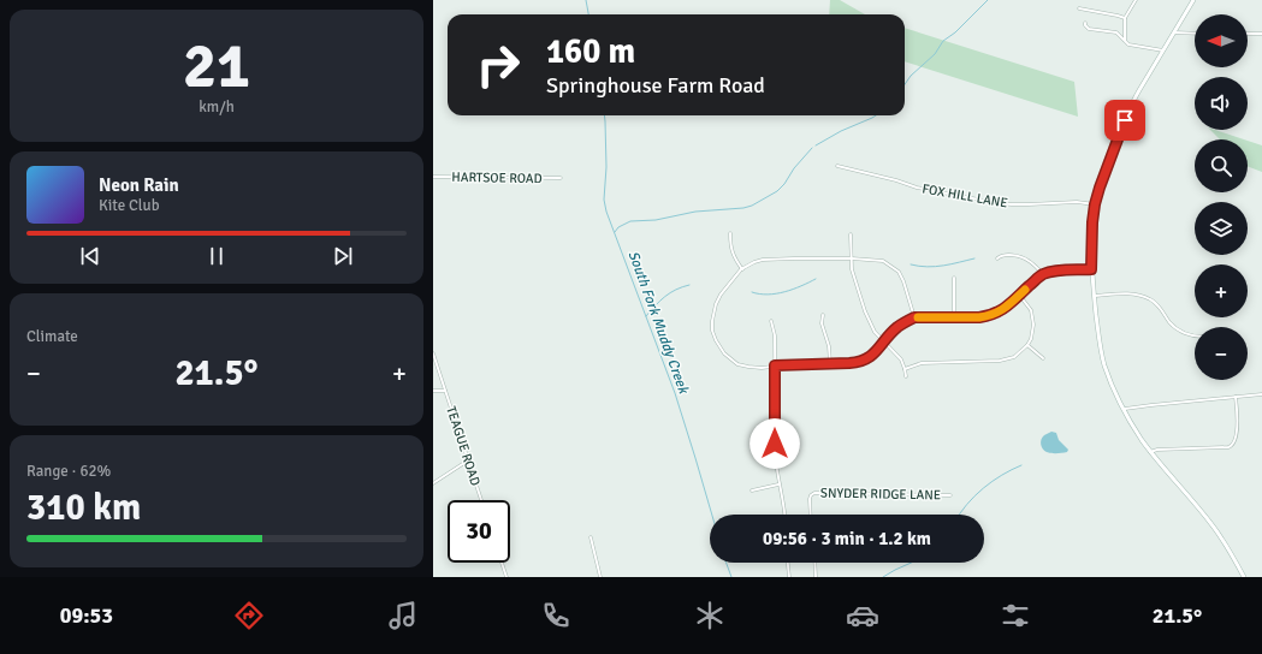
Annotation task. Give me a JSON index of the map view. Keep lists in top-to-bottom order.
{
  "streets": {
    "street": [
      "HARTSOE ROAD",
      "FOX HILL LANE",
      "TEAGUE ROAD",
      "SNYDER RIDGE LANE"
    ]
  },
  "water": ["South Fork Muddy Creek"],
  "north": "left",
  "page": {
    "tile": [
      ["21", "km/h"],
      "Climate",
      ["Range · 62%", "310 km"]
    ],
    "map_buttons": ["+", "−"],
    "turn": ["160 m", "Springhouse Farm Road"],
    "song": ["Neon Rain", "Kite Club"],
    "heat": ["−", "21.5°", "+"],
    "limit": "30",
    "trip": "09:56 · 3 min · 1.2 km",
    "tabs": ["09:53", "21.5°"]
  }
}
